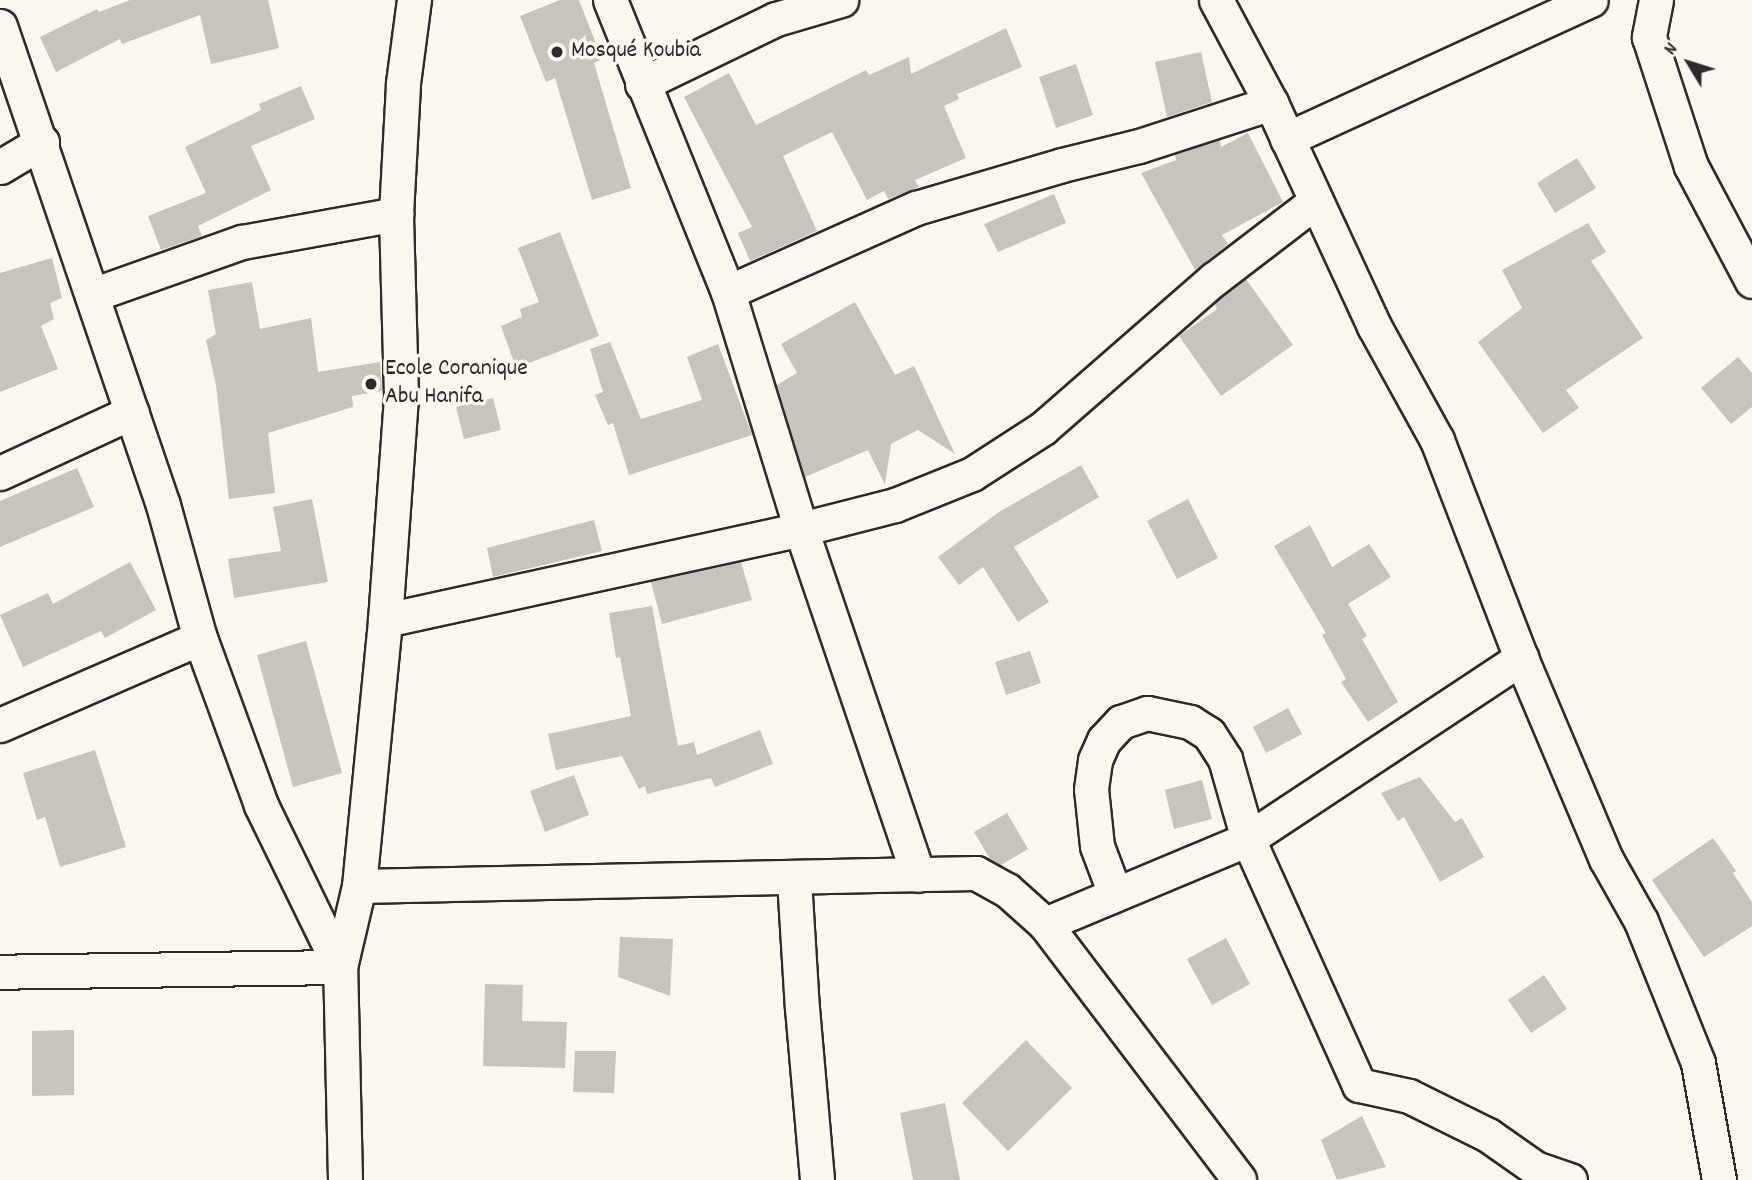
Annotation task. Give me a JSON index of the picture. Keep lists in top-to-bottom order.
{
  "places": ["Mosqué Koubia", "Ecole Coranique Abu Hanifa"],
  "north": "top left"
}
